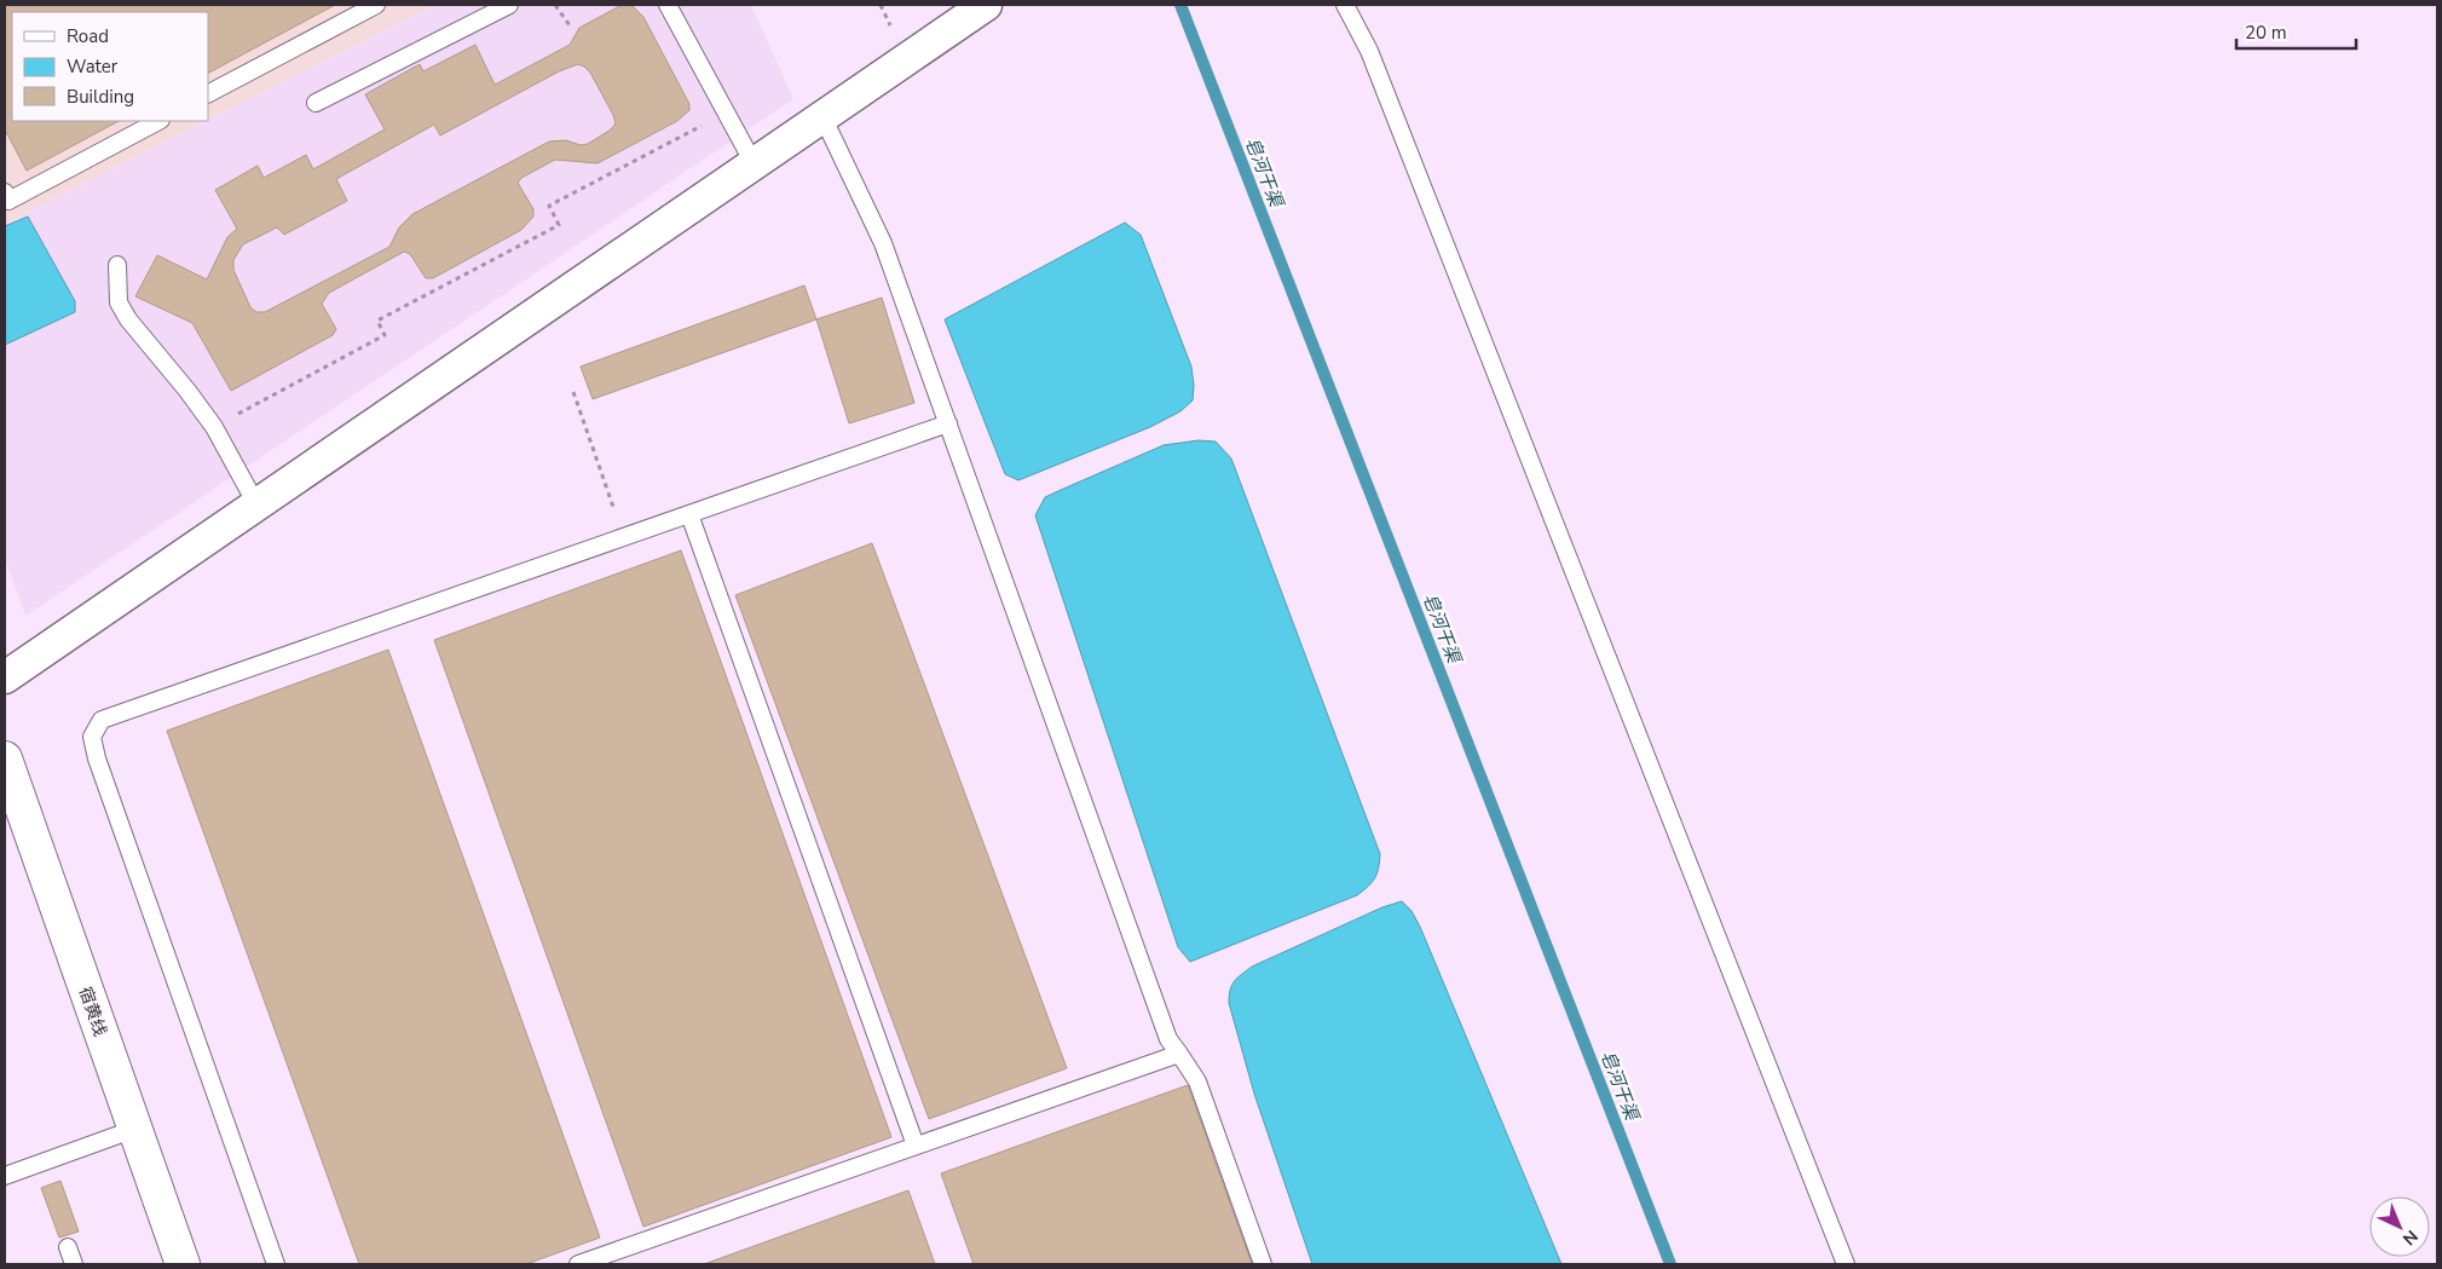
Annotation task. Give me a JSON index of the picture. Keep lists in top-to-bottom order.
{
  "streets": {
    "main road": ["宿黄线"]
  },
  "water": ["皂河干渠"],
  "legend": ["Road", "Water", "Building"],
  "scale_bar": "20 m",
  "north": "bottom right"
}
